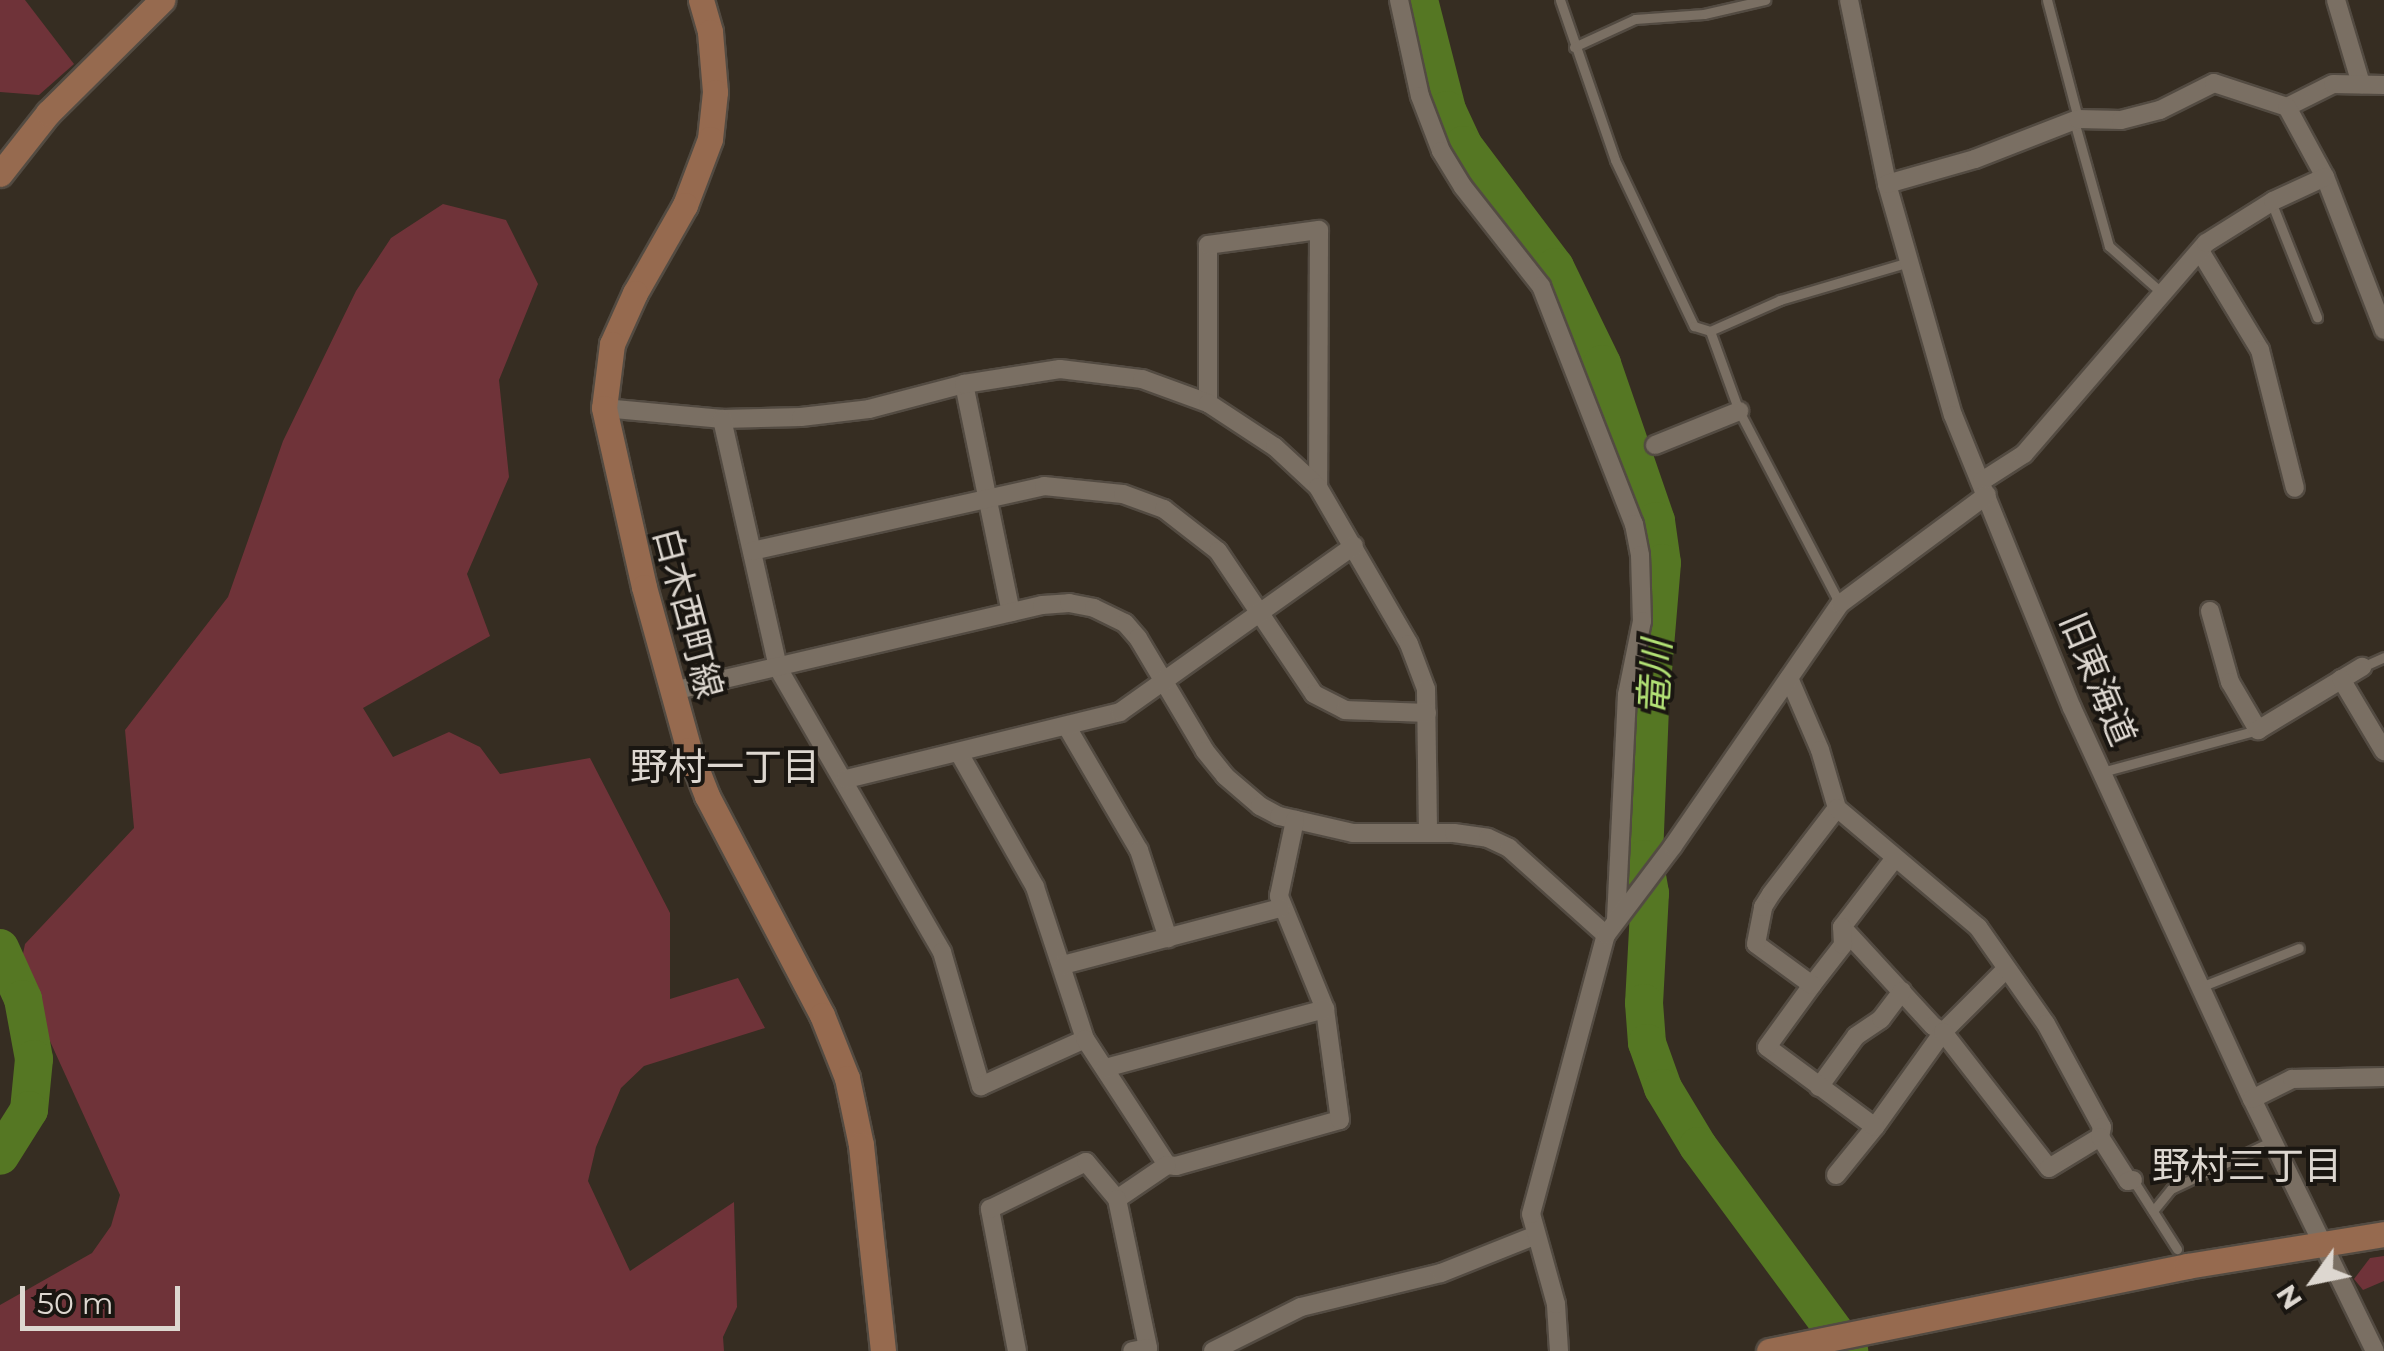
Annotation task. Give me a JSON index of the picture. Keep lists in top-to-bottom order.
{
  "streets": {
    "main road": ["白木西町線"],
    "street": ["旧東海道"]
  },
  "districts": ["野村一丁目", "野村三丁目"],
  "water": ["竜川"],
  "scale_bar": "50 m",
  "north": "bottom left"
}
